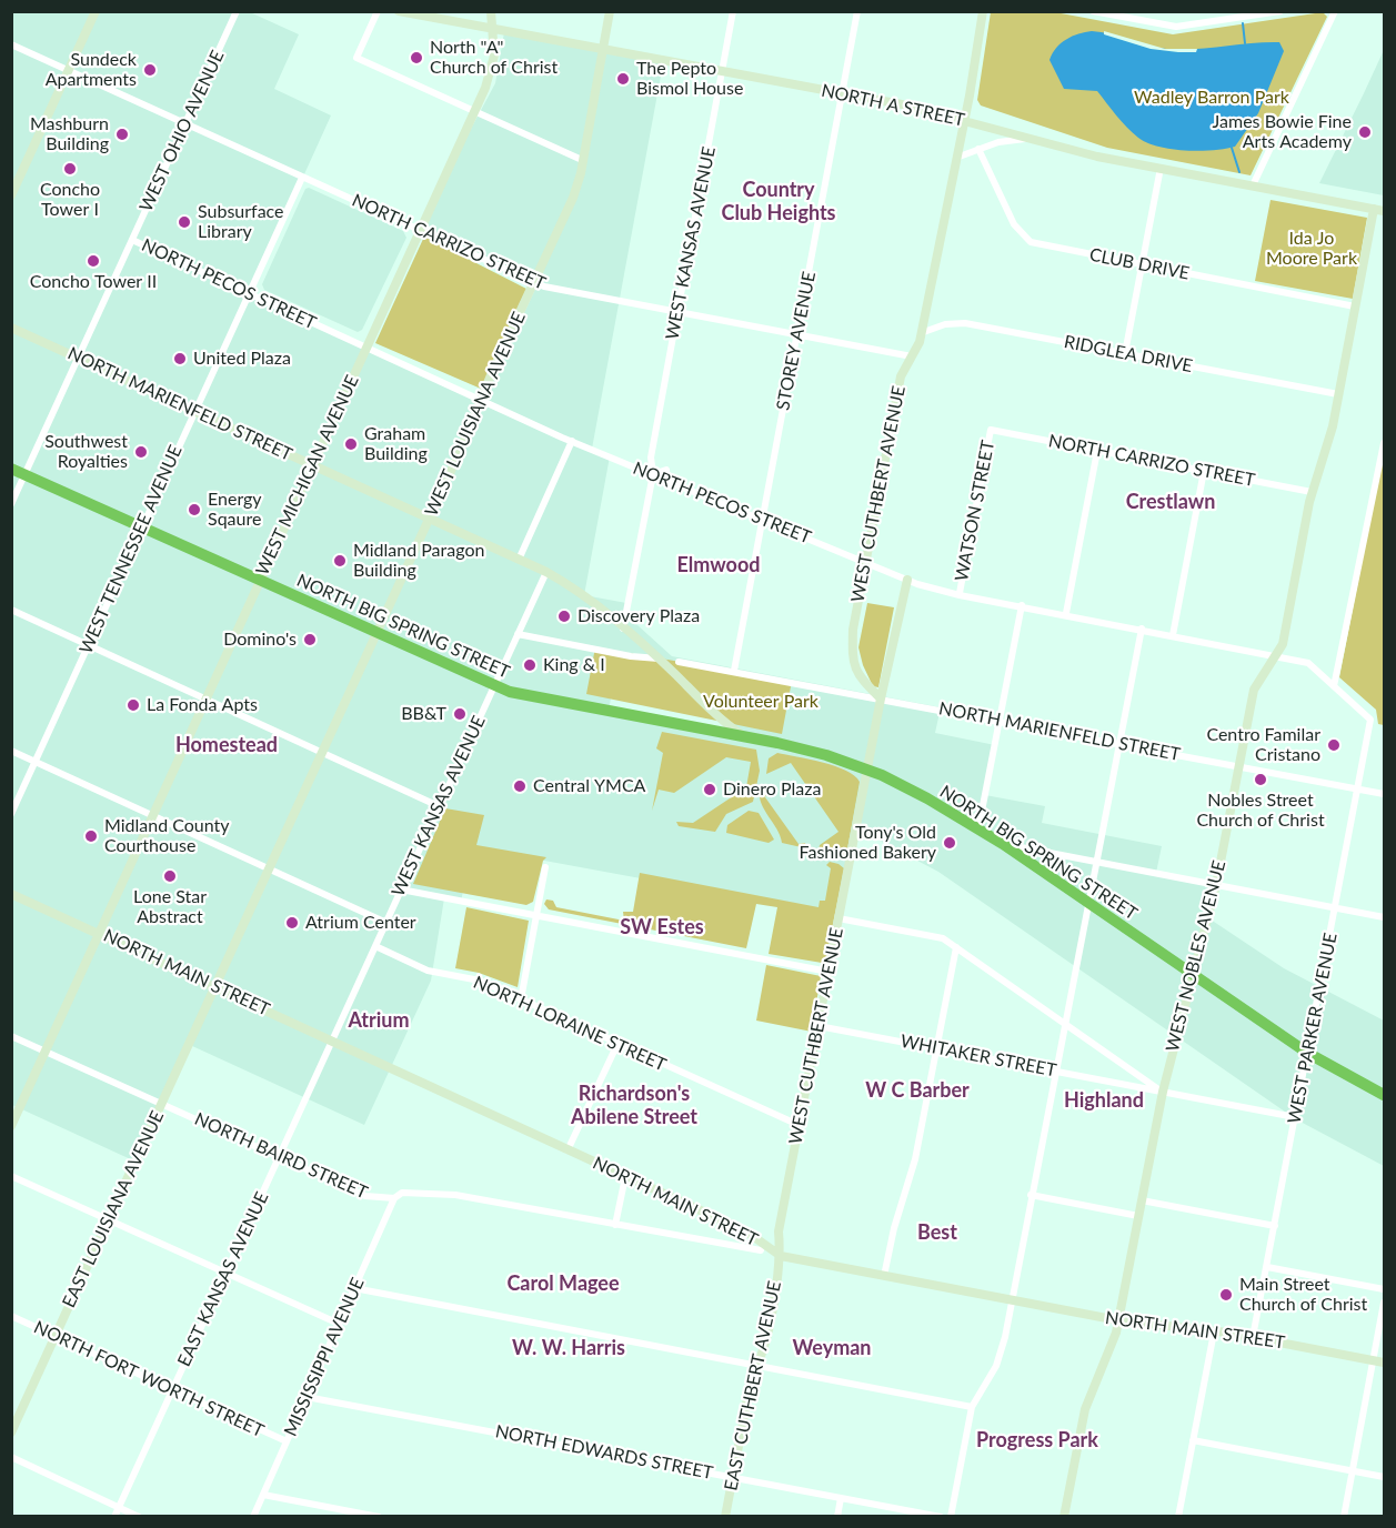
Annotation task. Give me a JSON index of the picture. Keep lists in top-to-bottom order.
{
  "streets": {
    "highway": ["NORTH BIG SPRING STREET"],
    "street": [
      "NORTH A STREET",
      "WEST OHIO AVENUE",
      "NORTH CARRIZO STREET",
      "WEST KANSAS AVENUE",
      "CLUB DRIVE",
      "NORTH PECOS STREET",
      "STOREY AVENUE",
      "RIDGLEA DRIVE",
      "NORTH MARIENFELD STREET",
      "WEST LOUISIANA AVENUE",
      "WEST MICHIGAN AVENUE",
      "WEST CUTHBERT AVENUE",
      "WATSON STREET",
      "WEST TENNESSEE AVENUE",
      "WEST NOBLES AVENUE",
      "NORTH MAIN STREET",
      "NORTH LORAINE STREET",
      "WEST PARKER AVENUE",
      "WHITAKER STREET",
      "NORTH BAIRD STREET",
      "EAST LOUISIANA AVENUE",
      "EAST KANSAS AVENUE",
      "MISSISSIPPI AVENUE",
      "NORTH FORT WORTH STREET",
      "EAST CUTHBERT AVENUE",
      "NORTH EDWARDS STREET"
    ]
  },
  "crossings": [
    ["NORTH A STREET", "WEST KANSAS AVENUE"],
    ["NORTH A STREET", "STOREY AVENUE"],
    ["NORTH A STREET", "WEST LOUISIANA AVENUE"],
    ["NORTH A STREET", "WEST MICHIGAN AVENUE"],
    ["NORTH A STREET", "WEST CUTHBERT AVENUE"],
    ["NORTH A STREET", "WEST NOBLES AVENUE"],
    ["WEST OHIO AVENUE", "NORTH CARRIZO STREET"],
    ["WEST OHIO AVENUE", "NORTH PECOS STREET"],
    ["WEST OHIO AVENUE", "NORTH MARIENFELD STREET"],
    ["WEST OHIO AVENUE", "NORTH BIG SPRING STREET"],
    ["NORTH CARRIZO STREET", "WEST KANSAS AVENUE"],
    ["NORTH CARRIZO STREET", "STOREY AVENUE"],
    ["NORTH CARRIZO STREET", "WEST LOUISIANA AVENUE"],
    ["NORTH CARRIZO STREET", "WEST MICHIGAN AVENUE"],
    ["NORTH CARRIZO STREET", "WEST CUTHBERT AVENUE"],
    ["NORTH CARRIZO STREET", "WATSON STREET"],
    ["NORTH CARRIZO STREET", "WEST TENNESSEE AVENUE"],
    ["NORTH CARRIZO STREET", "WEST NOBLES AVENUE"],
    ["WEST KANSAS AVENUE", "NORTH PECOS STREET"],
    ["WEST KANSAS AVENUE", "NORTH MARIENFELD STREET"],
    ["WEST KANSAS AVENUE", "NORTH BIG SPRING STREET"],
    ["WEST KANSAS AVENUE", "NORTH MAIN STREET"],
    ["WEST KANSAS AVENUE", "NORTH LORAINE STREET"],
    ["WEST KANSAS AVENUE", "EAST KANSAS AVENUE"],
    ["CLUB DRIVE", "WEST NOBLES AVENUE"],
    ["NORTH PECOS STREET", "STOREY AVENUE"],
    ["NORTH PECOS STREET", "WEST LOUISIANA AVENUE"],
    ["NORTH PECOS STREET", "WEST MICHIGAN AVENUE"],
    ["NORTH PECOS STREET", "WEST CUTHBERT AVENUE"],
    ["NORTH PECOS STREET", "WATSON STREET"],
    ["NORTH PECOS STREET", "WEST TENNESSEE AVENUE"],
    ["NORTH PECOS STREET", "WEST NOBLES AVENUE"],
    ["NORTH PECOS STREET", "WEST PARKER AVENUE"],
    ["STOREY AVENUE", "NORTH MARIENFELD STREET"],
    ["RIDGLEA DRIVE", "WEST CUTHBERT AVENUE"],
    ["RIDGLEA DRIVE", "WEST NOBLES AVENUE"],
    ["NORTH MARIENFELD STREET", "WEST LOUISIANA AVENUE"],
    ["NORTH MARIENFELD STREET", "WEST MICHIGAN AVENUE"],
    ["NORTH MARIENFELD STREET", "WEST CUTHBERT AVENUE"],
    ["NORTH MARIENFELD STREET", "WEST TENNESSEE AVENUE"],
    ["NORTH MARIENFELD STREET", "NORTH BIG SPRING STREET"],
    ["NORTH MARIENFELD STREET", "WEST NOBLES AVENUE"],
    ["NORTH MARIENFELD STREET", "WEST PARKER AVENUE"],
    ["WEST LOUISIANA AVENUE", "NORTH BIG SPRING STREET"],
    ["WEST LOUISIANA AVENUE", "NORTH MAIN STREET"],
    ["WEST LOUISIANA AVENUE", "EAST LOUISIANA AVENUE"],
    ["WEST MICHIGAN AVENUE", "NORTH BIG SPRING STREET"],
    ["WEST MICHIGAN AVENUE", "NORTH MAIN STREET"],
    ["WEST MICHIGAN AVENUE", "NORTH BAIRD STREET"],
    ["WEST CUTHBERT AVENUE", "NORTH BIG SPRING STREET"],
    ["WEST CUTHBERT AVENUE", "NORTH MAIN STREET"],
    ["WEST CUTHBERT AVENUE", "NORTH LORAINE STREET"],
    ["WEST CUTHBERT AVENUE", "WHITAKER STREET"],
    ["WEST CUTHBERT AVENUE", "EAST CUTHBERT AVENUE"],
    ["WEST TENNESSEE AVENUE", "NORTH BIG SPRING STREET"],
    ["NORTH BIG SPRING STREET", "WEST NOBLES AVENUE"],
    ["NORTH BIG SPRING STREET", "WEST PARKER AVENUE"],
    ["WEST NOBLES AVENUE", "NORTH MAIN STREET"],
    ["WEST NOBLES AVENUE", "WHITAKER STREET"],
    ["NORTH MAIN STREET", "WEST PARKER AVENUE"],
    ["NORTH MAIN STREET", "EAST LOUISIANA AVENUE"],
    ["NORTH MAIN STREET", "EAST KANSAS AVENUE"],
    ["NORTH MAIN STREET", "EAST CUTHBERT AVENUE"],
    ["WEST PARKER AVENUE", "WHITAKER STREET"],
    ["NORTH BAIRD STREET", "EAST LOUISIANA AVENUE"],
    ["NORTH BAIRD STREET", "EAST KANSAS AVENUE"],
    ["NORTH BAIRD STREET", "MISSISSIPPI AVENUE"],
    ["EAST LOUISIANA AVENUE", "NORTH FORT WORTH STREET"],
    ["EAST KANSAS AVENUE", "NORTH FORT WORTH STREET"],
    ["MISSISSIPPI AVENUE", "NORTH FORT WORTH STREET"],
    ["MISSISSIPPI AVENUE", "NORTH EDWARDS STREET"],
    ["EAST CUTHBERT AVENUE", "NORTH EDWARDS STREET"]
  ],
  "districts": [
    "Country Club Heights",
    "Crestlawn",
    "Elmwood",
    "Homestead",
    "SW Estes",
    "Atrium",
    "W C Barber",
    "Richardson's Abilene Street",
    "Highland",
    "Best",
    "Carol Magee",
    "W. W. Harris",
    "Weyman",
    "Progress Park"
  ],
  "parks": ["Wadley Barron Park", "Ida Jo Moore Park", "Volunteer Park"],
  "places": [
    "North \"A\" Church of Christ",
    "Sundeck Apartments",
    "The Pepto Bismol House",
    "James Bowie Fine Arts Academy",
    "Mashburn Building",
    "Concho Tower I",
    "Subsurface Library",
    "Concho Tower II",
    "United Plaza",
    "Graham Building",
    "Southwest Royalties",
    "Energy Sqaure",
    "Midland Paragon Building",
    "Discovery Plaza",
    "Domino's",
    "King & I",
    "La Fonda Apts",
    "BB&T",
    "Centro Familar Cristano",
    "Nobles Street Church of Christ",
    "Central YMCA",
    "Dinero Plaza",
    "Midland County Courthouse",
    "Tony's Old Fashioned Bakery",
    "Lone Star Abstract",
    "Atrium Center",
    "Main Street Church of Christ"
  ]
}
